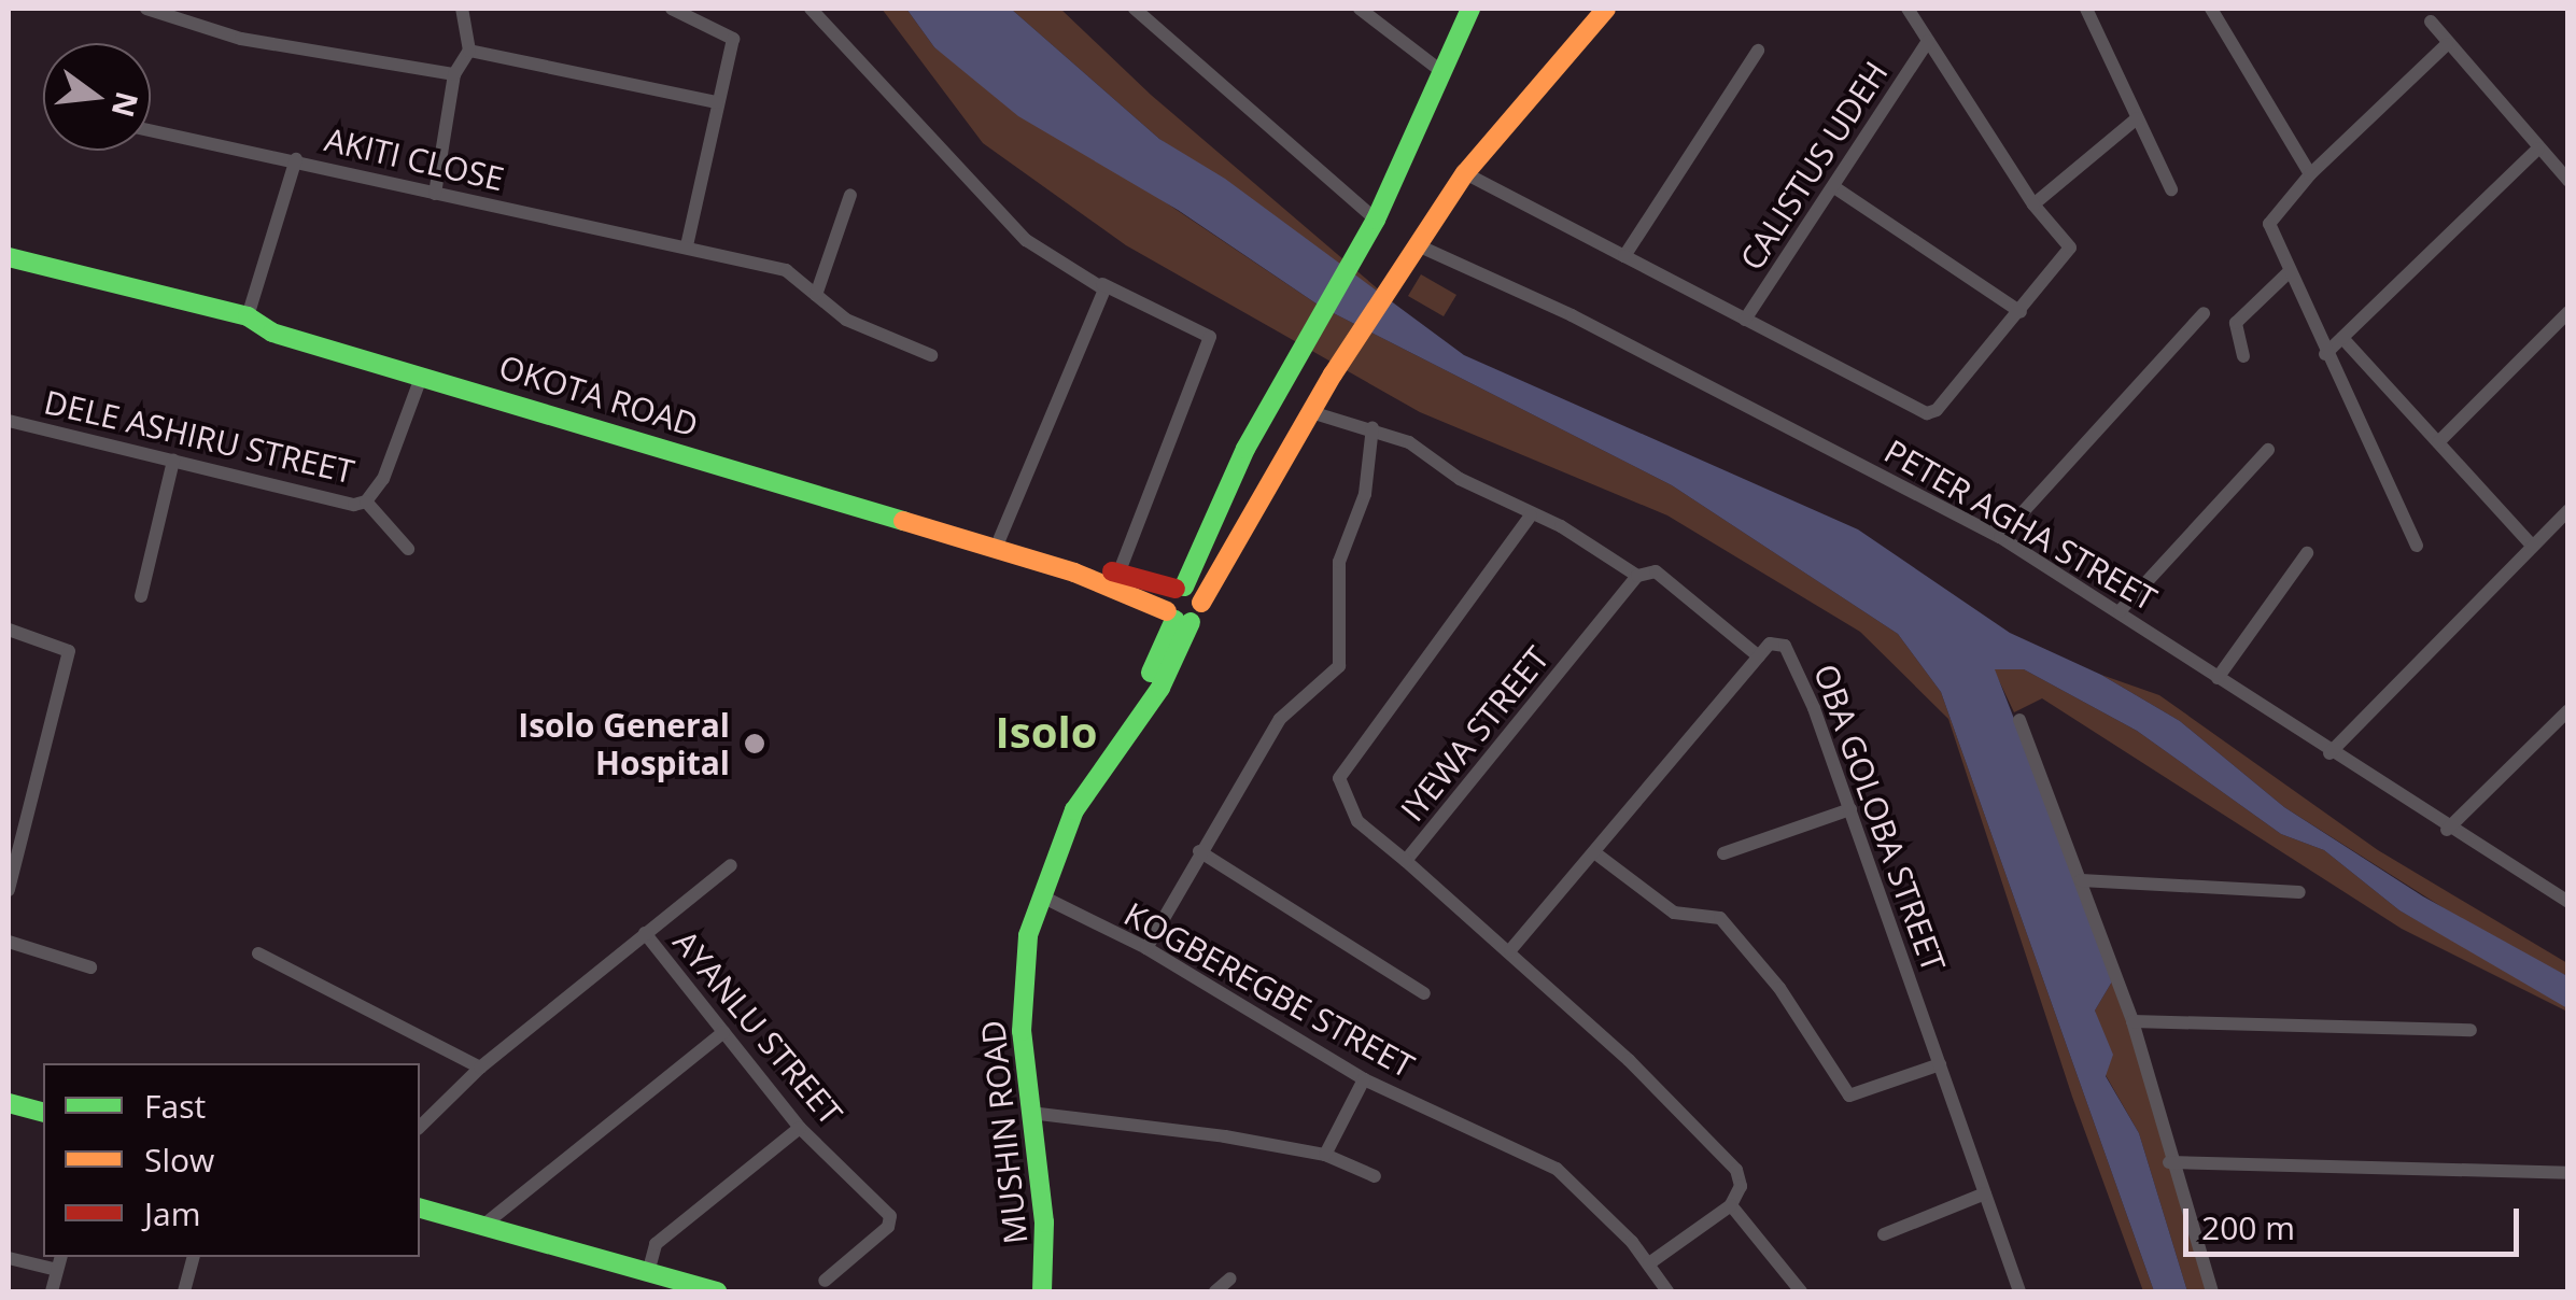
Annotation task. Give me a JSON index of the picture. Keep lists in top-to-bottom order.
{
  "streets": {
    "main road": ["OKOTA ROAD", "MUSHIN ROAD"],
    "street": [
      "AKITI CLOSE",
      "CALISTUS UDEH",
      "DELE ASHIRU STREET",
      "PETER AGHA STREET",
      "IYEWA STREET",
      "OBA GOLOBA STREET",
      "KOGBEREGBE STREET",
      "AYANLU STREET"
    ]
  },
  "crossings": [
    ["OKOTA ROAD", "DELE ASHIRU STREET"],
    ["OKOTA ROAD", "MUSHIN ROAD"],
    ["KOGBEREGBE STREET", "MUSHIN ROAD"]
  ],
  "districts": ["Isolo"],
  "places": ["Isolo General Hospital"],
  "legend": ["Fast", "Slow", "Jam"],
  "scale_bar": "200 m",
  "north": "right"
}
